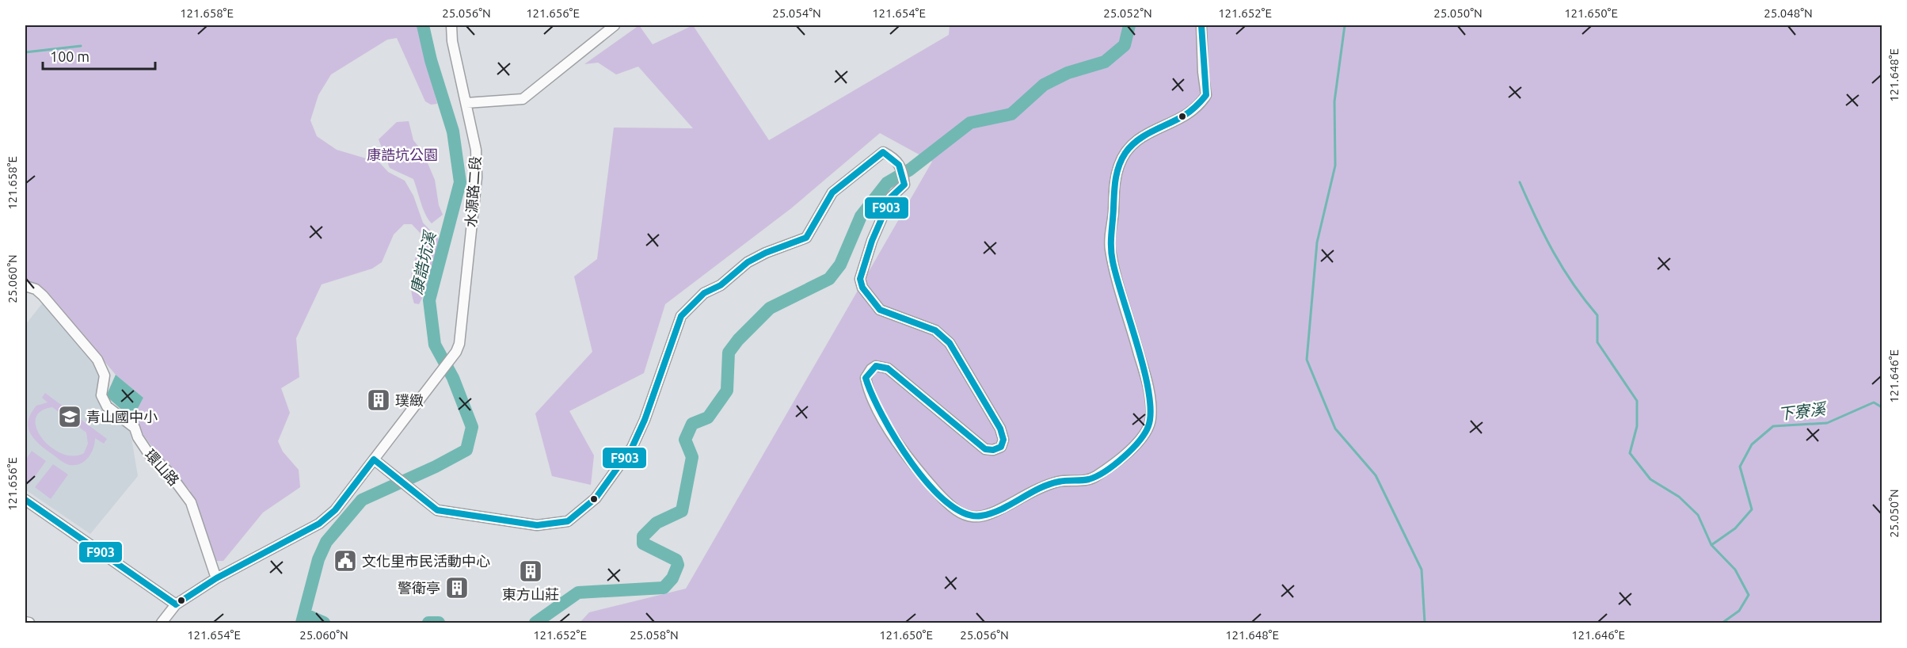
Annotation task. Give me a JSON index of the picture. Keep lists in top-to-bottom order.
{
  "streets": {
    "street": ["水源路二段", "環山路"]
  },
  "water": ["康誥坑溪", "下寮溪"],
  "parks": ["康誥坑公園"],
  "places": {
    "building": ["璞緻", "東方山莊", "警衛亭"],
    "school or university": ["青山國中小"],
    "public building": ["文化里市民活動中心"]
  },
  "lines": ["transit line F903"],
  "scale_bar": "100 m",
  "coordinates": [
    "121.658°E",
    "25.056°N",
    "121.656°E",
    "25.054°N",
    "121.654°E",
    "25.052°N",
    "121.652°E",
    "25.050°N",
    "121.650°E",
    "25.048°N",
    "121.648°E",
    "25.060°N",
    "121.646°E",
    "25.058°N"
  ]
}
